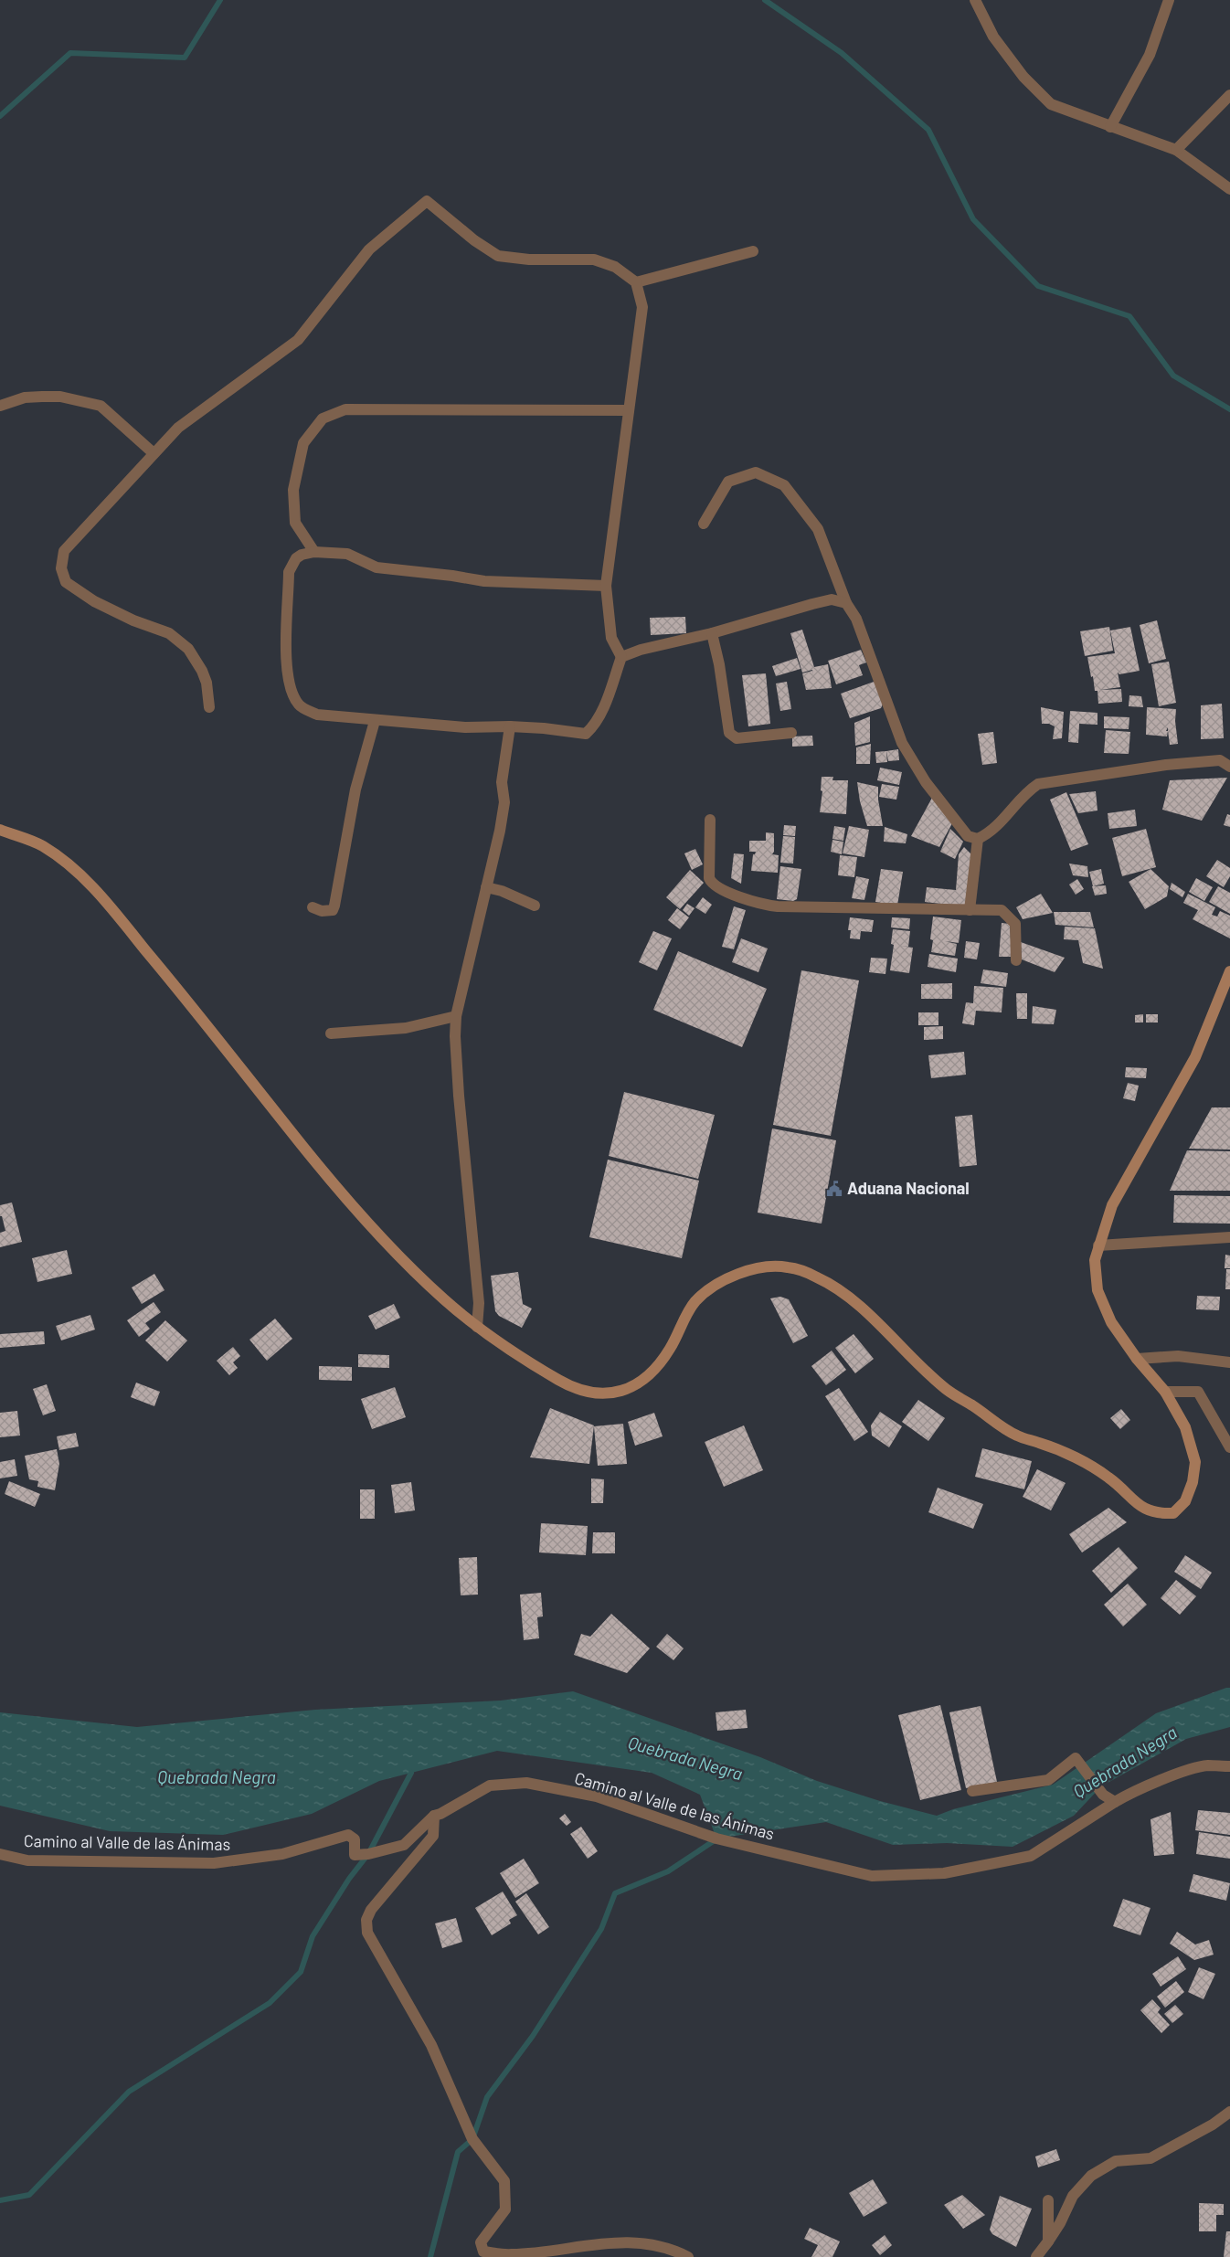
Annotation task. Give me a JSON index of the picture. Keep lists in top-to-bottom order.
{
  "streets": {
    "street": ["Camino al Valle de las Ánimas"]
  },
  "water": ["Quebrada Negra"],
  "places": {
    "public building": ["Aduana Nacional"]
  }
}
